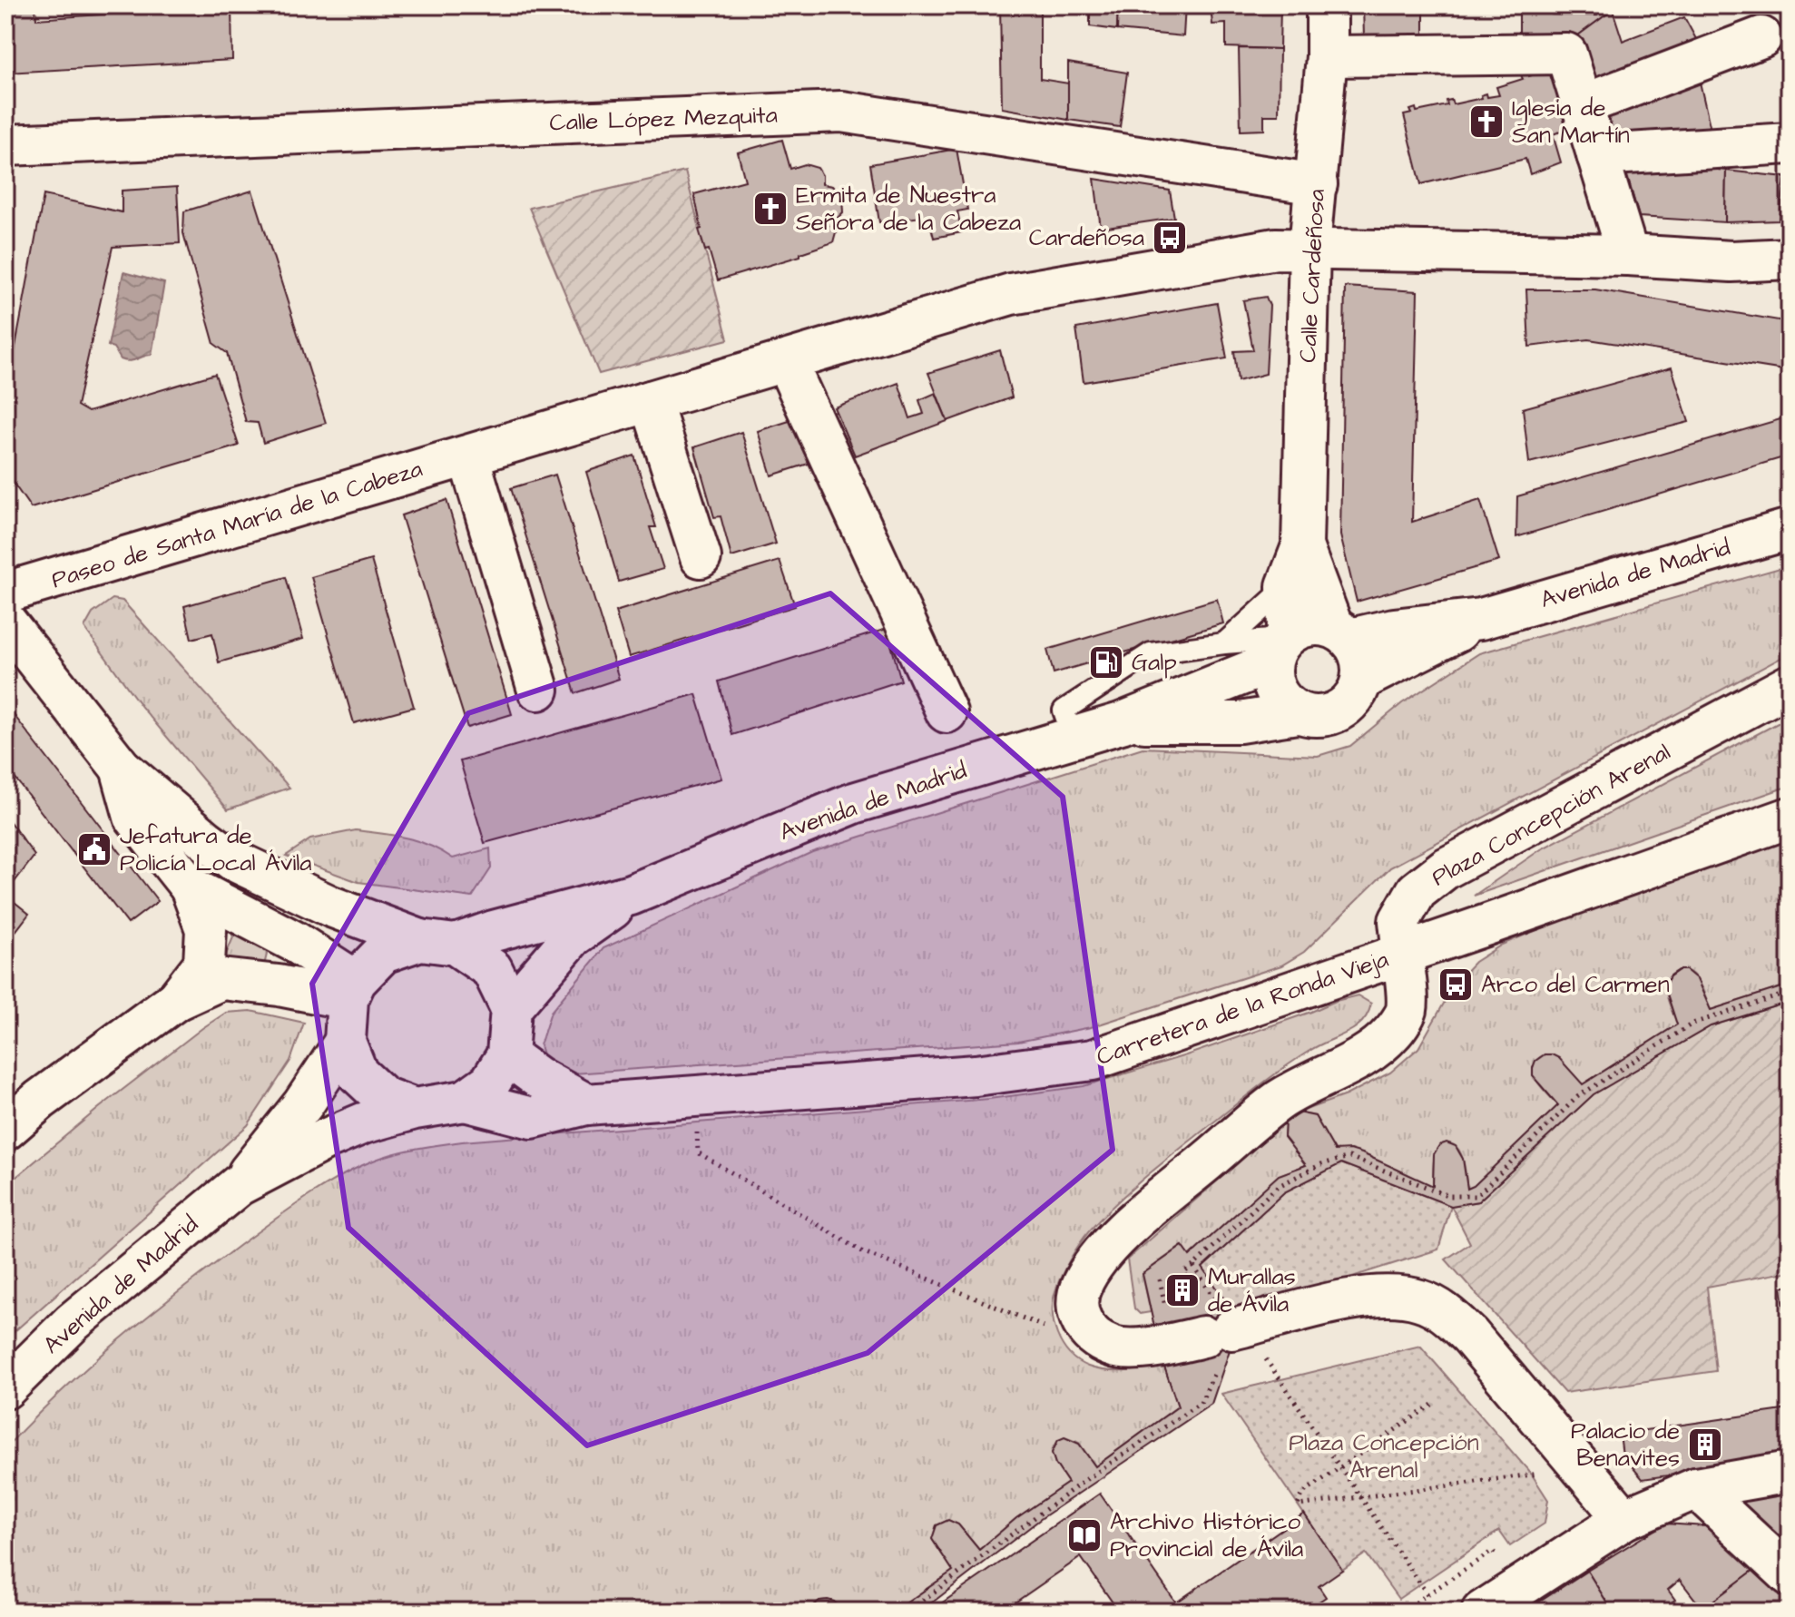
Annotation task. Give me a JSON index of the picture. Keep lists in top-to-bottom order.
{
  "streets": {
    "main road": [
      "Calle López Mezquita",
      "Calle Cardeñosa",
      "Paseo de Santa María de la Cabeza",
      "Avenida de Madrid",
      "Plaza Concepción Arenal",
      "Carretera de la Ronda Vieja"
    ]
  },
  "crossings": [
    ["Calle López Mezquita", "Calle Cardeñosa"],
    ["Calle Cardeñosa", "Paseo de Santa María de la Cabeza"],
    ["Calle Cardeñosa", "Avenida de Madrid"],
    ["Avenida de Madrid", "Carretera de la Ronda Vieja"],
    ["Plaza Concepción Arenal", "Carretera de la Ronda Vieja"]
  ],
  "parks": ["Plaza Concepción Arenal"],
  "places": {
    "church": ["Iglesia de San Martín", "Ermita de Nuestra Señora de la Cabeza"],
    "bus stop": ["Cardeñosa", "Arco del Carmen"],
    "fuel station": ["Galp"],
    "public building": ["Jefatura de Policía Local Ávila"],
    "building": ["Murallas de Ávila", "Palacio de Benavites"],
    "library": ["Archivo Histórico Provincial de Ávila"]
  }
}
